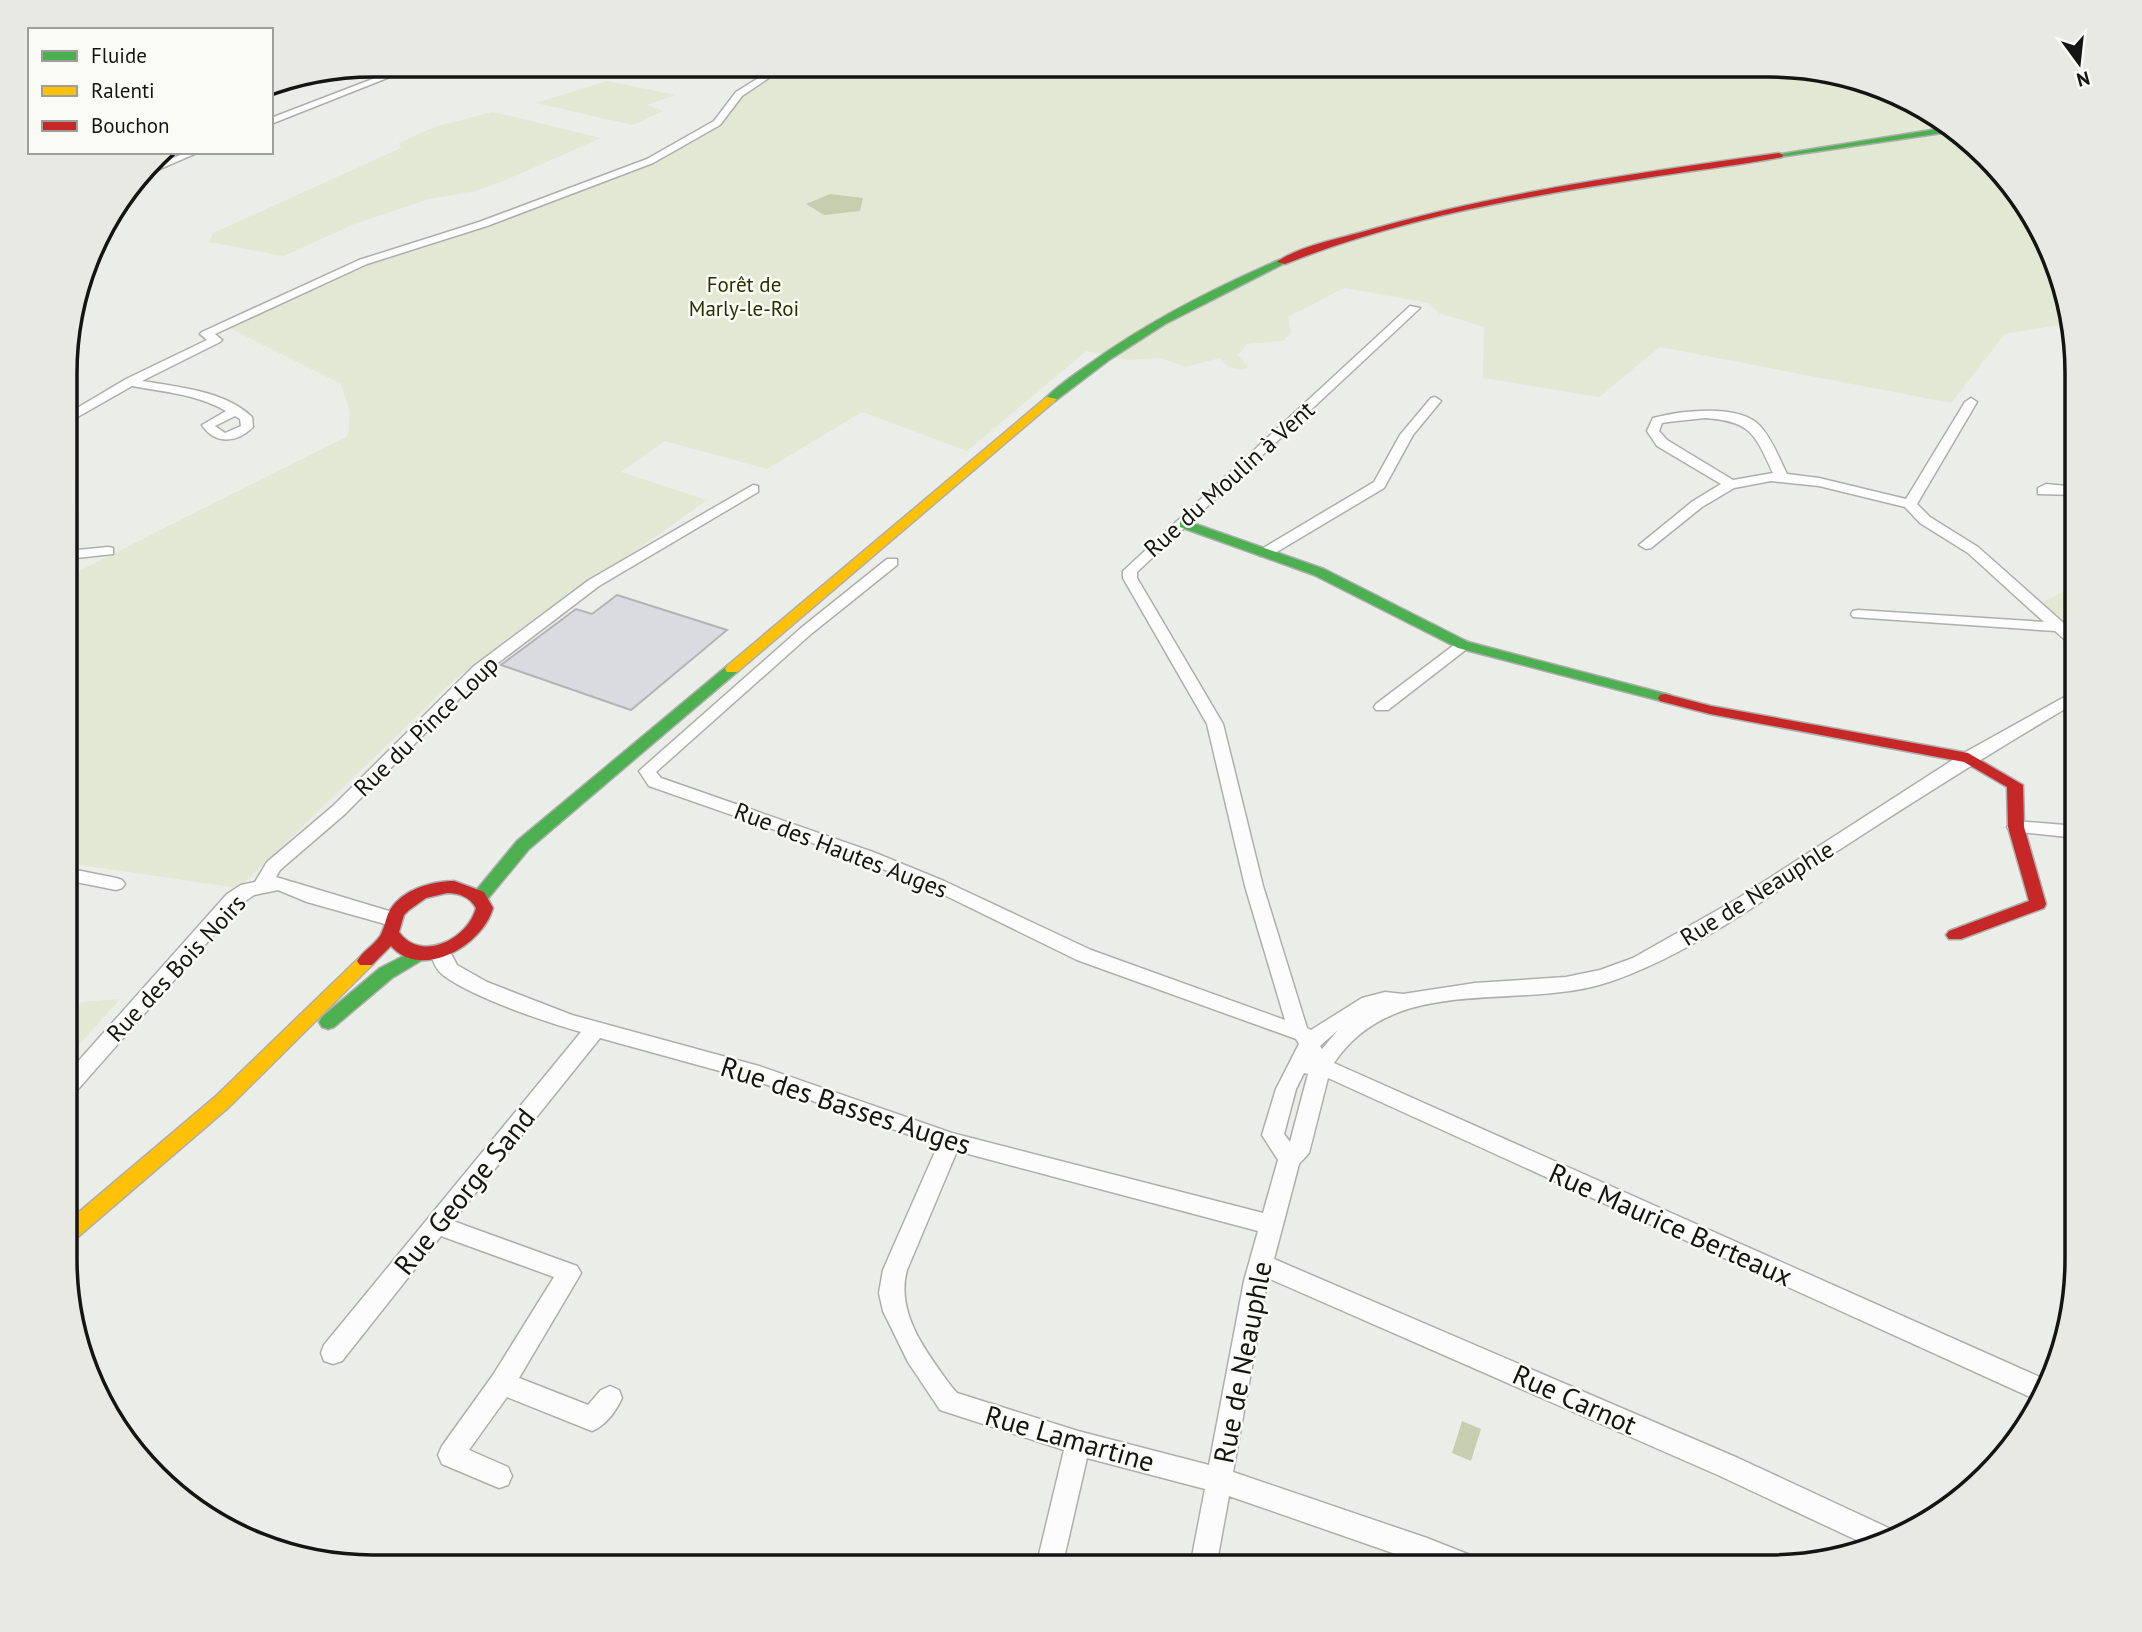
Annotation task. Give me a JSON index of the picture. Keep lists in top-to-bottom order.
{
  "streets": {
    "street": [
      "Rue du Moulin à Vent",
      "Rue du Pince Loup",
      "Rue des Hautes Auges",
      "Rue de Neauphle",
      "Rue des Bois Noirs",
      "Rue des Basses Auges",
      "Rue George Sand",
      "Rue Maurice Berteaux",
      "Rue Carnot",
      "Rue Lamartine"
    ]
  },
  "crossings": [
    ["Rue du Moulin à Vent", "Rue des Hautes Auges"],
    ["Rue du Moulin à Vent", "Rue de Neauphle"],
    ["Rue du Pince Loup", "Rue des Bois Noirs"],
    ["Rue des Hautes Auges", "Rue de Neauphle"],
    ["Rue de Neauphle", "Rue des Basses Auges"],
    ["Rue de Neauphle", "Rue Maurice Berteaux"],
    ["Rue de Neauphle", "Rue Carnot"],
    ["Rue de Neauphle", "Rue Lamartine"],
    ["Rue des Basses Auges", "Rue George Sand"],
    ["Rue des Basses Auges", "Rue Lamartine"]
  ],
  "parks": ["Forêt de Marly-le-Roi"],
  "legend": ["Fluide", "Ralenti", "Bouchon"],
  "north": "bottom"
}
